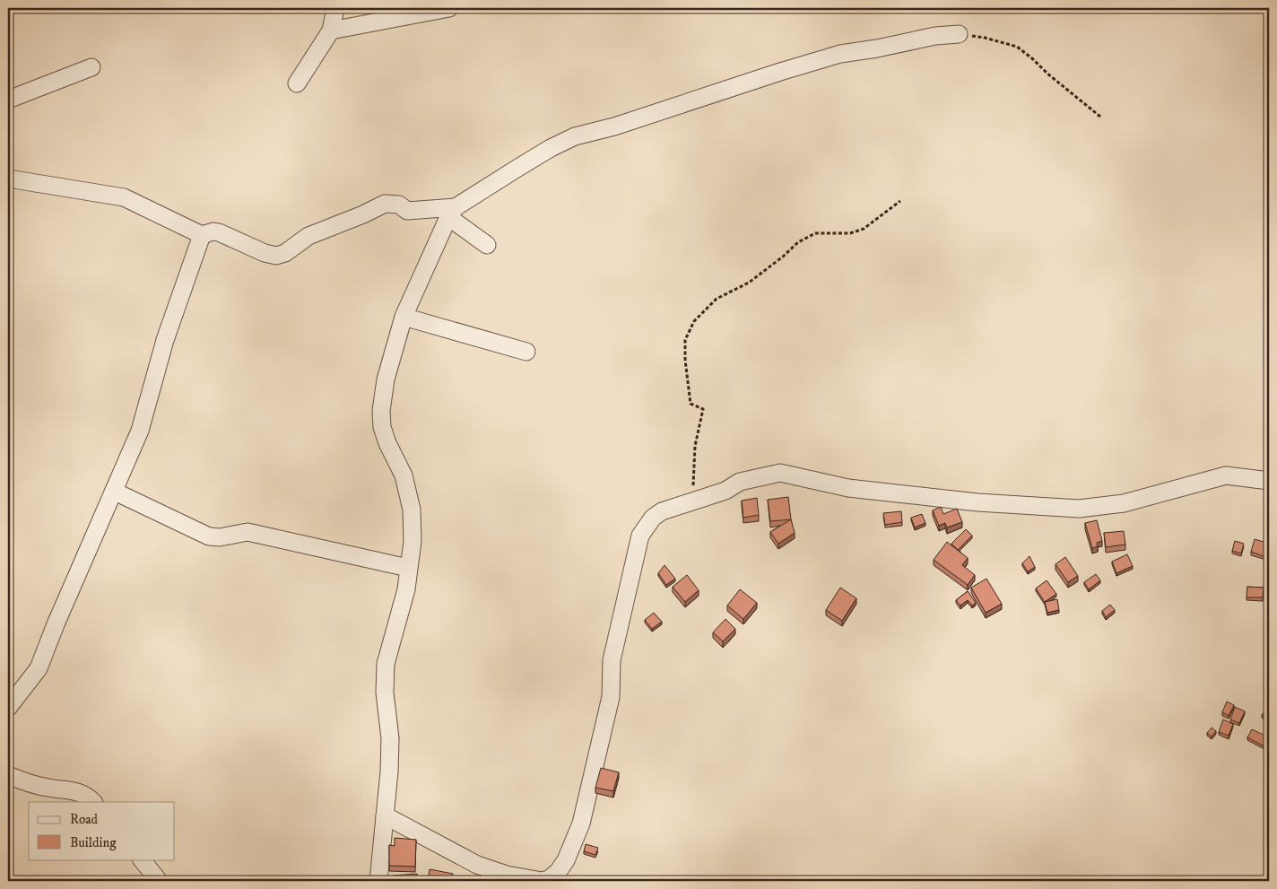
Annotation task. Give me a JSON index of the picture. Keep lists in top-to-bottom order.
{
  "legend": ["Road", "Building"]
}
